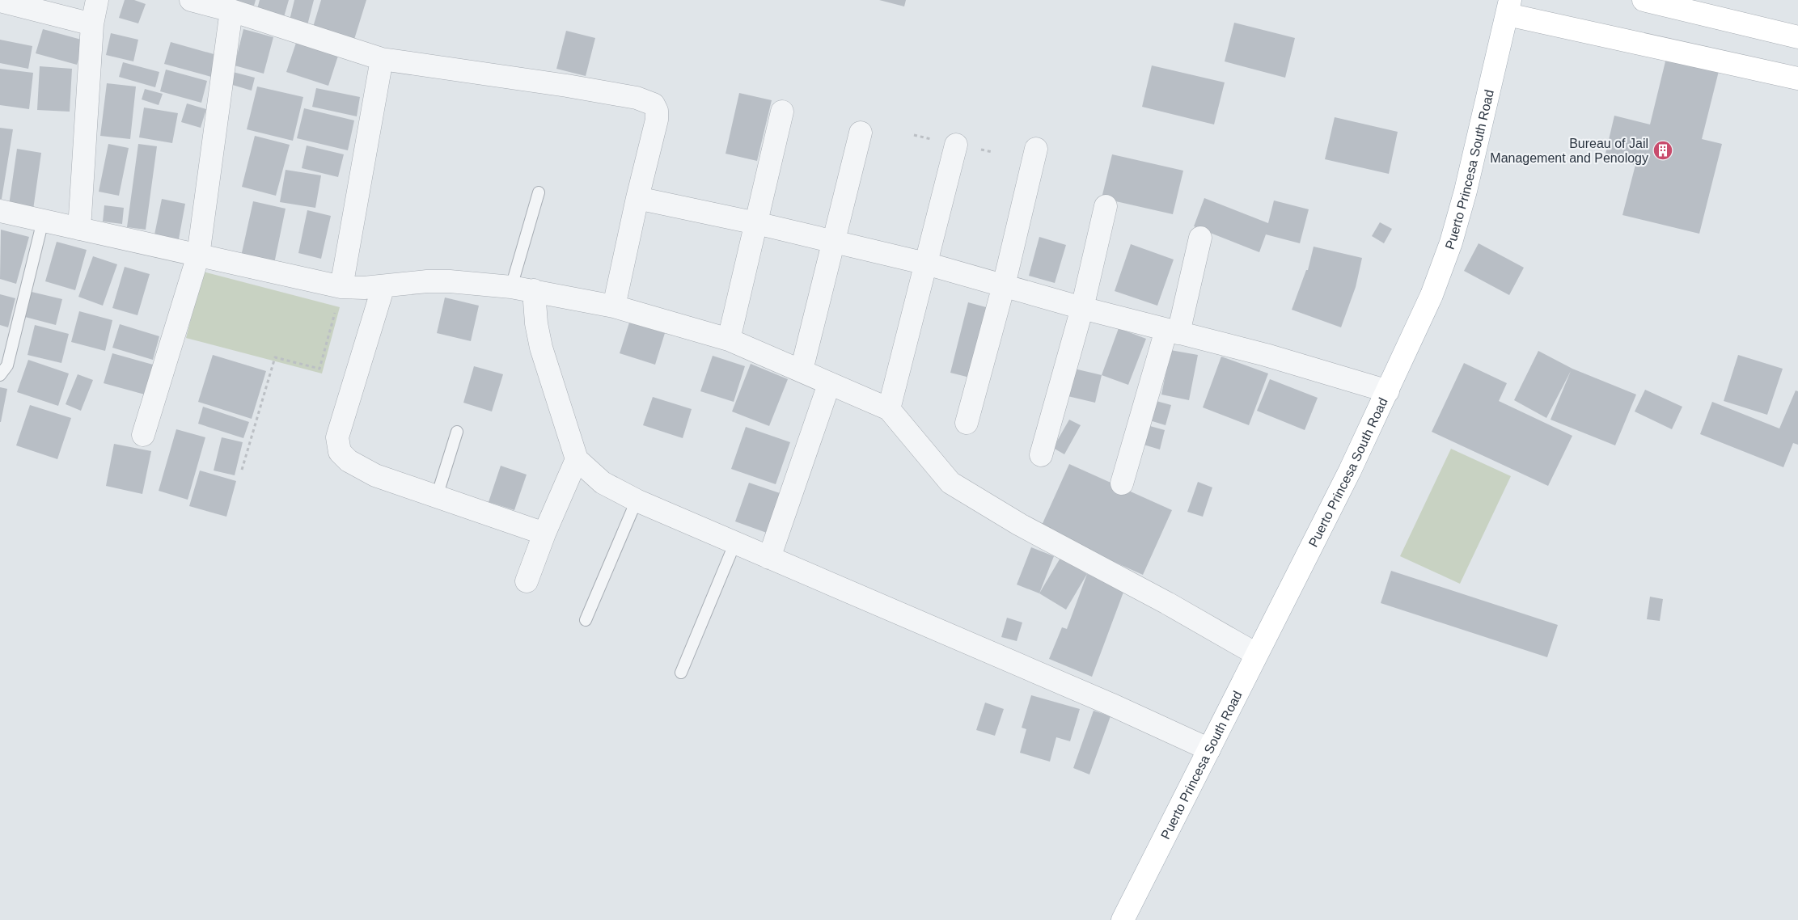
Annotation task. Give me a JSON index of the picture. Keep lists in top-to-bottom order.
{
  "streets": {
    "main road": ["Puerto Princesa South Road"]
  },
  "places": {
    "building": ["Bureau of Jail Management and Penology"]
  }
}
